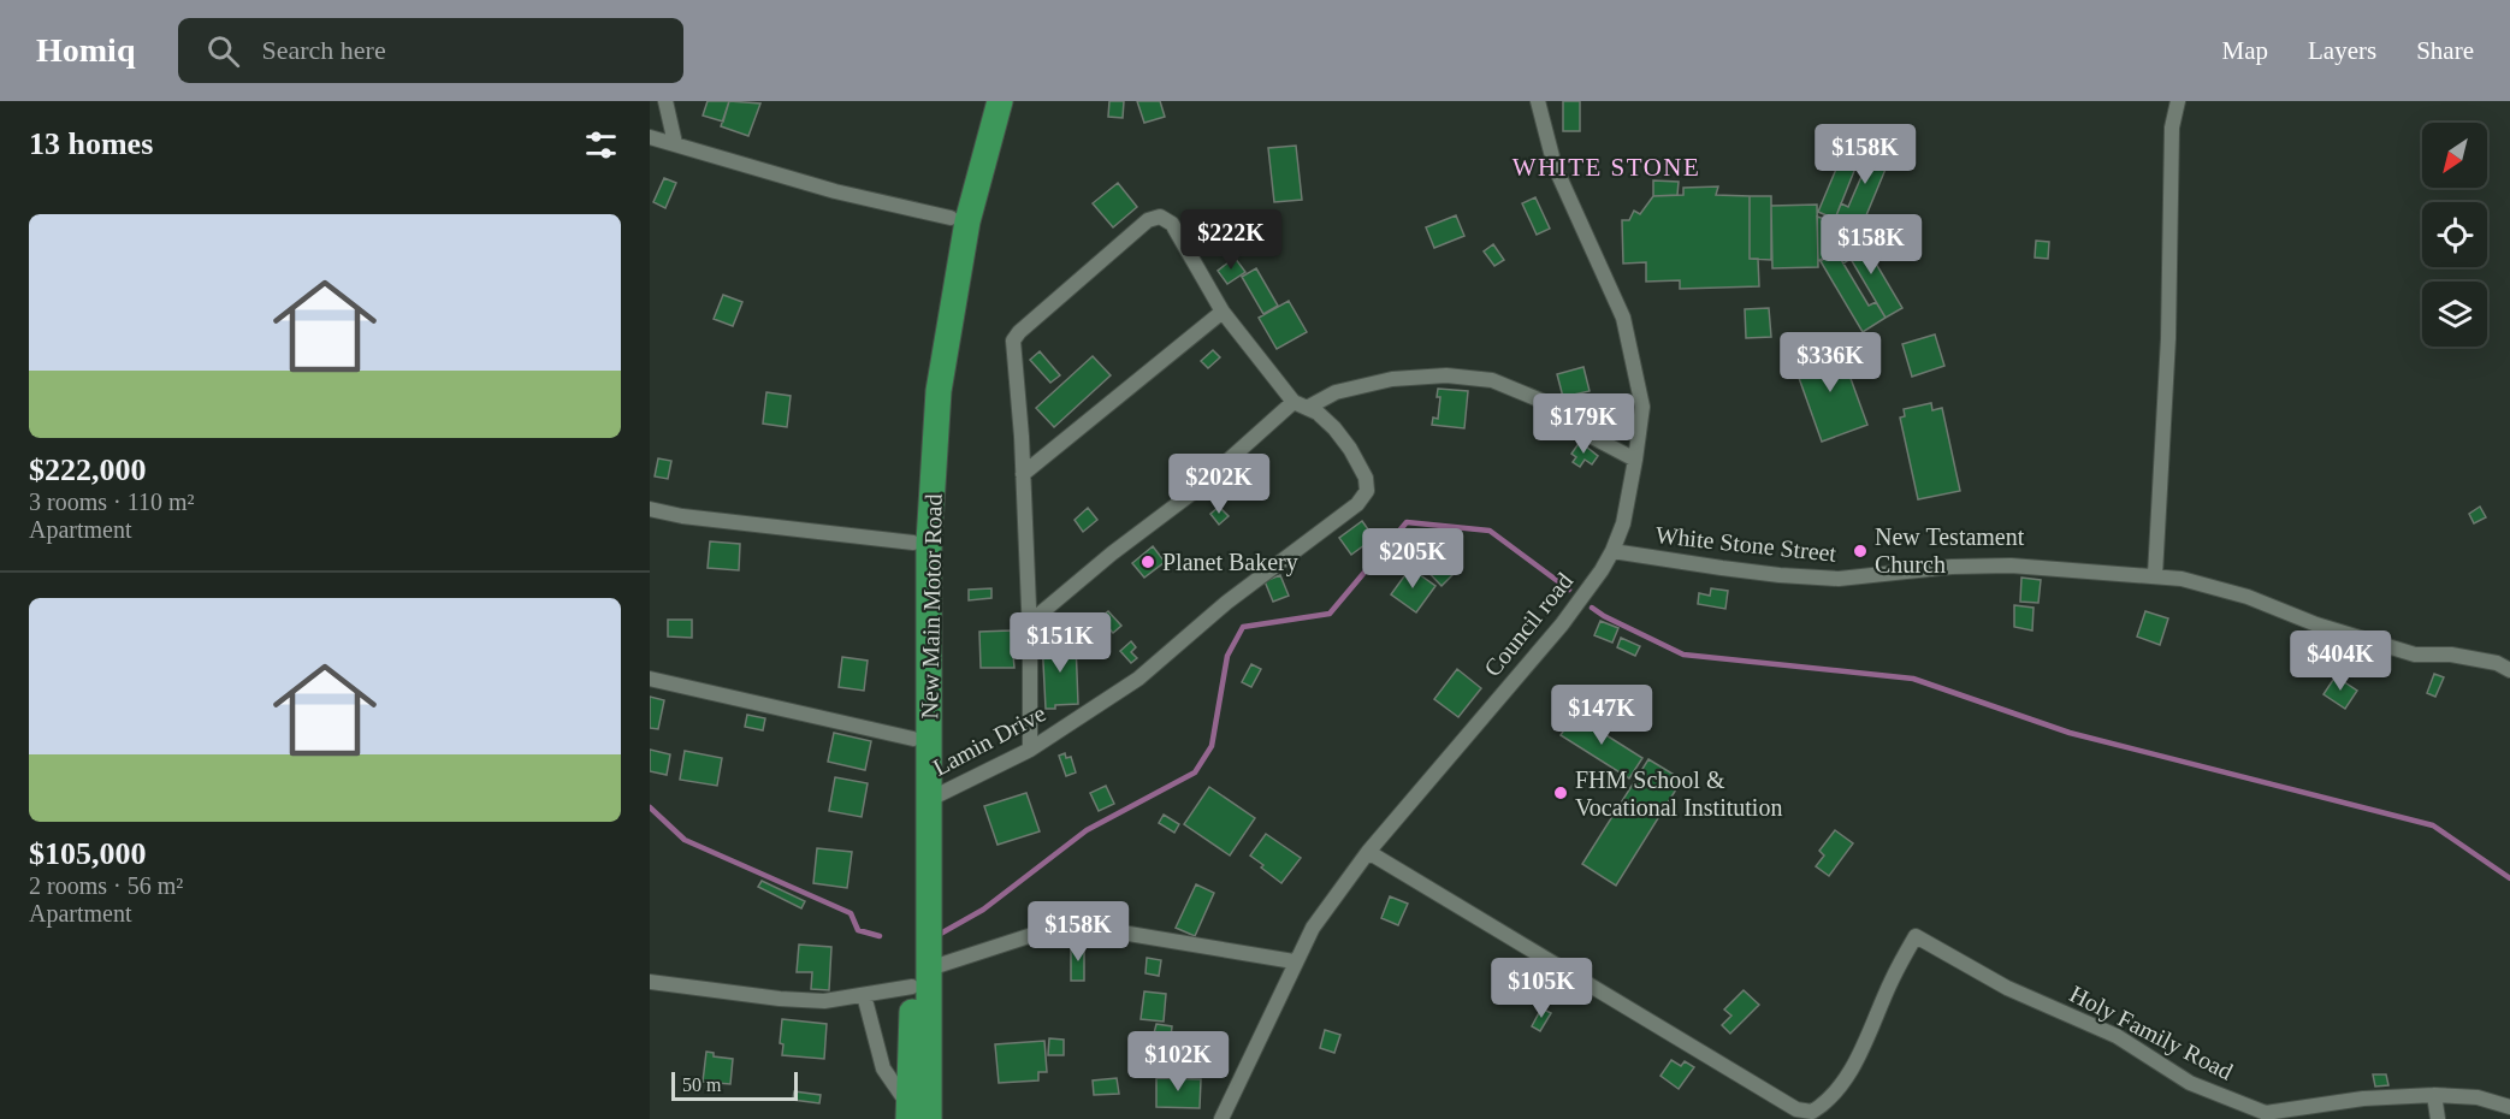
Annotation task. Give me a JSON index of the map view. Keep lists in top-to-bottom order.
{
  "streets": {
    "highway": ["New Main Motor Road"],
    "street": [
      "White Stone Street",
      "Council road",
      "Lamin Drive",
      "Holy Family Road"
    ]
  },
  "crossings": [
    ["White Stone Street", "Council road"],
    ["New Main Motor Road", "Lamin Drive"],
    ["Council road", "Holy Family Road"]
  ],
  "districts": ["WHITE STONE"],
  "places": ["New Testament Church", "Planet Bakery", "FHM School & Vocational Institution"],
  "scale_bar": "50 m",
  "north": "bottom left",
  "page": {
    "header": "Homiq",
    "search": "Search here",
    "nav": ["Map", "Layers", "Share"],
    "heading": "13 homes",
    "price": [
      "$158K",
      "$222K",
      "$158K",
      "$336K",
      "$179K",
      "$202K",
      "$205K",
      "$151K",
      "$404K",
      "$147K",
      "$158K",
      "$105K",
      "$102K"
    ],
    "list": [
      {
        "name": "$222,000",
        "note": "3 rooms · 110 m² · Apartment"
      },
      {
        "name": "$105,000",
        "note": "2 rooms · 56 m² · Apartment"
      }
    ],
    "scale": "50 m"
  }
}
